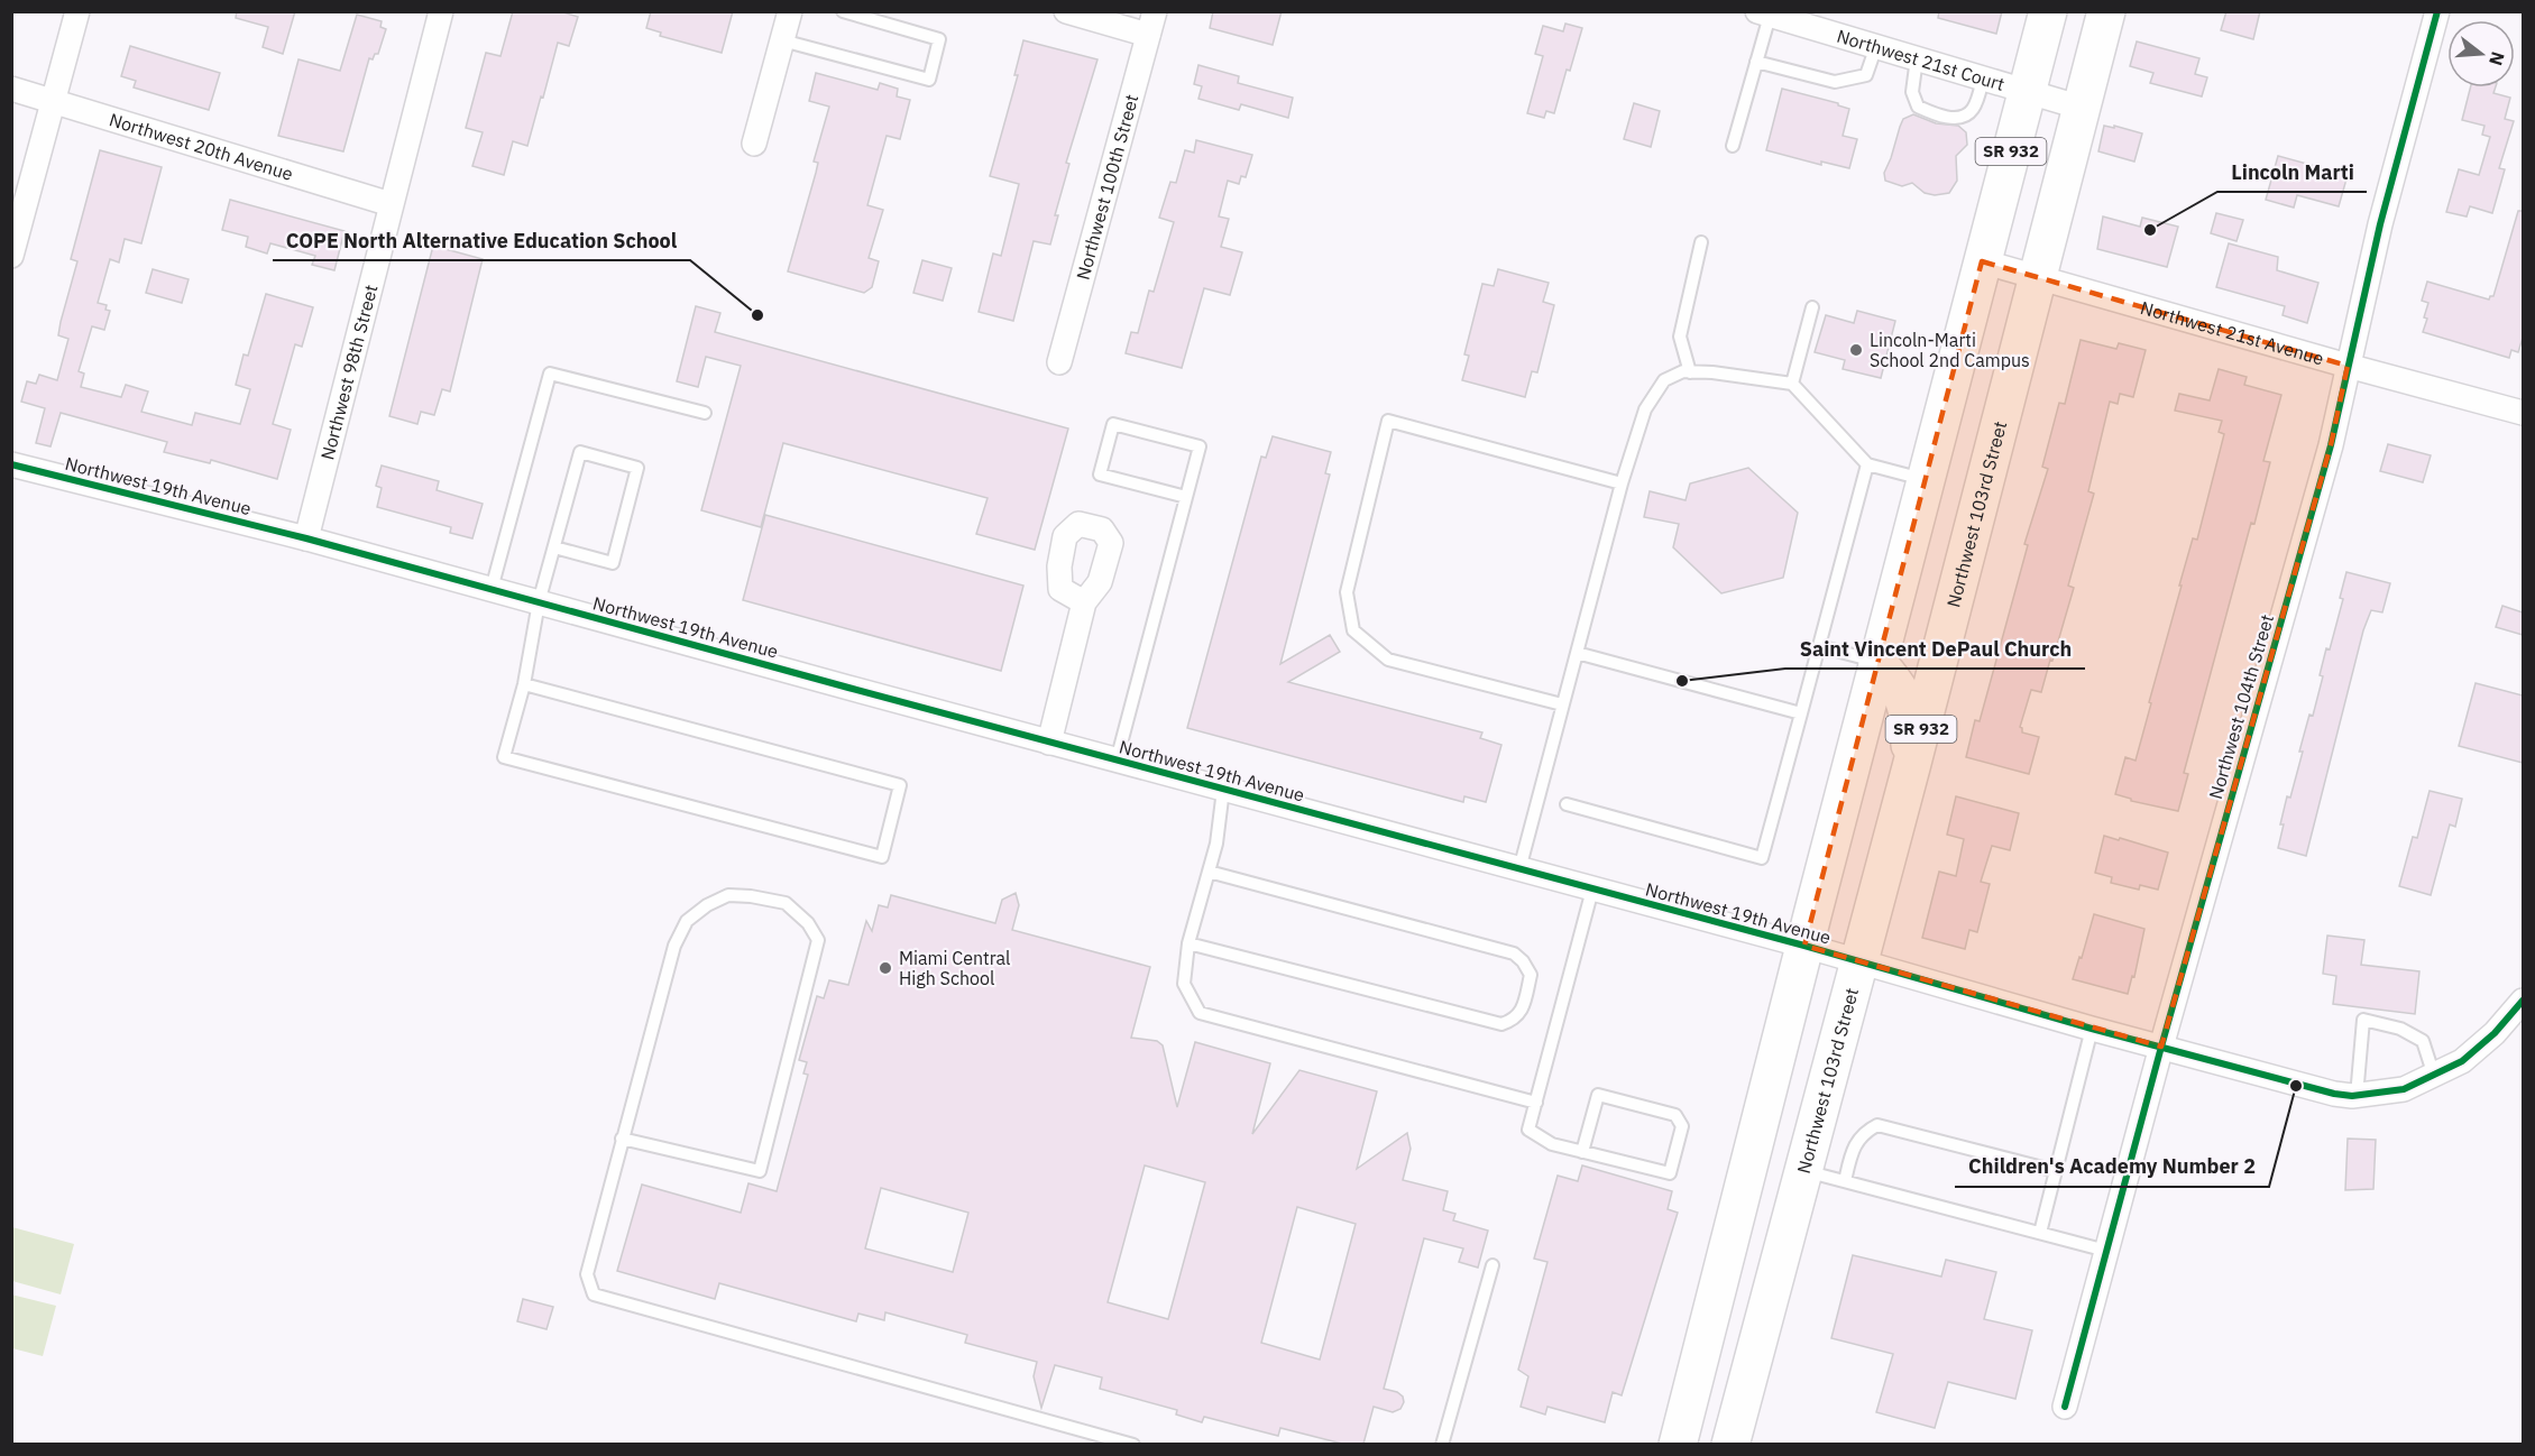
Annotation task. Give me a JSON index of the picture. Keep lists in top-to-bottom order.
{
  "streets": {
    "main road": ["SR 932", "Northwest 103rd Street"],
    "street": [
      "Northwest 21st Court",
      "Northwest 20th Avenue",
      "Northwest 100th Street",
      "Northwest 21st Avenue",
      "Northwest 98th Street",
      "Northwest 19th Avenue",
      "Northwest 104th Street"
    ]
  },
  "crossings": [
    ["Northwest 21st Court", "SR 932"],
    ["Northwest 21st Court", "Northwest 103rd Street"],
    ["Northwest 20th Avenue", "Northwest 98th Street"],
    ["SR 932", "Northwest 21st Avenue"],
    ["SR 932", "Northwest 19th Avenue"],
    ["Northwest 21st Avenue", "Northwest 103rd Street"],
    ["Northwest 21st Avenue", "Northwest 104th Street"],
    ["Northwest 98th Street", "Northwest 19th Avenue"],
    ["Northwest 19th Avenue", "Northwest 103rd Street"],
    ["Northwest 19th Avenue", "Northwest 104th Street"]
  ],
  "places": [
    "Lincoln Marti",
    "COPE North Alternative Education School",
    "Lincoln-Marti School 2nd Campus",
    "Saint Vincent DePaul Church",
    "Miami Central High School",
    "Children's Academy Number 2"
  ],
  "north": "right"
}
